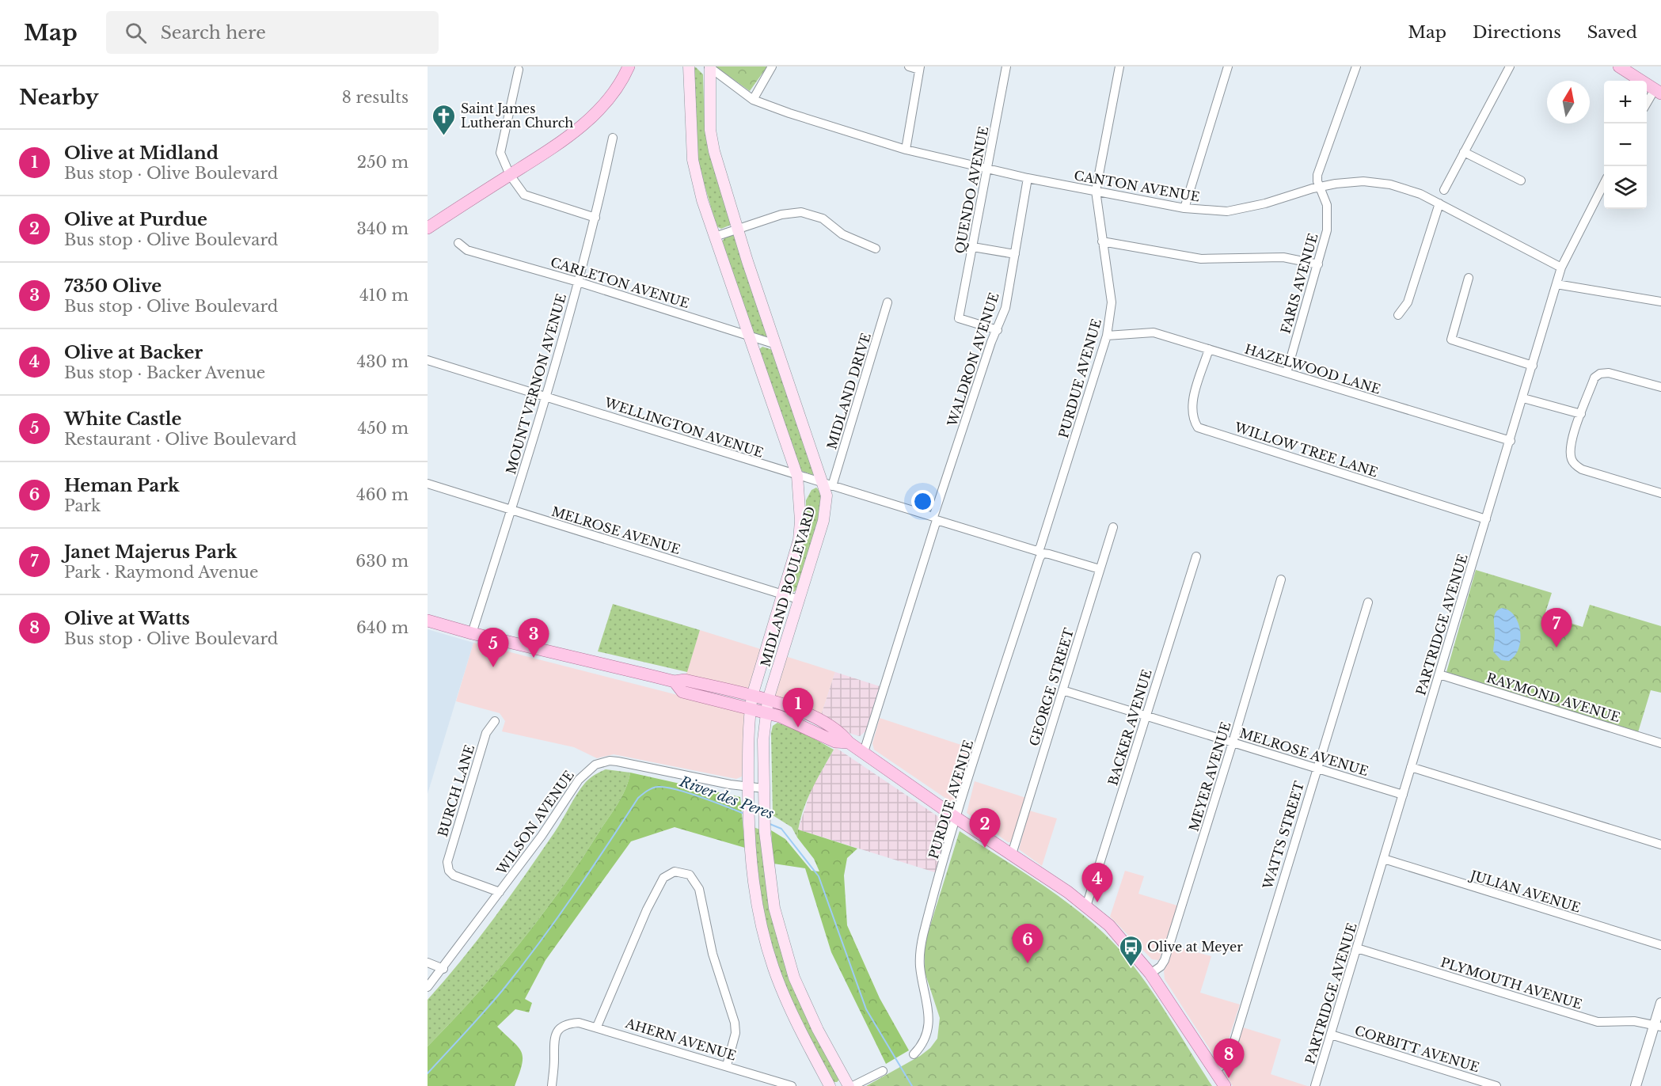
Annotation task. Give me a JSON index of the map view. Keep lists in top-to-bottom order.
{
  "streets": {
    "main road": ["MIDLAND BOULEVARD"],
    "street": [
      "CANTON AVENUE",
      "QUENDO AVENUE",
      "CARLETON AVENUE",
      "FARIS AVENUE",
      "WALDRON AVENUE",
      "HAZELWOOD LANE",
      "PURDUE AVENUE",
      "MOUNT VERNON AVENUE",
      "MIDLAND DRIVE",
      "WELLINGTON AVENUE",
      "WILLOW TREE LANE",
      "MELROSE AVENUE",
      "PARTRIDGE AVENUE",
      "GEORGE STREET",
      "RAYMOND AVENUE",
      "BACKER AVENUE",
      "MEYER AVENUE",
      "BURCH LANE",
      "WILSON AVENUE",
      "WATTS STREET",
      "JULIAN AVENUE",
      "PLYMOUTH AVENUE",
      "AHERN AVENUE",
      "CORBITT AVENUE"
    ]
  },
  "crossings": [
    ["CANTON AVENUE", "QUENDO AVENUE"],
    ["CANTON AVENUE", "FARIS AVENUE"],
    ["CANTON AVENUE", "WALDRON AVENUE"],
    ["CANTON AVENUE", "PURDUE AVENUE"],
    ["CANTON AVENUE", "MIDLAND BOULEVARD"],
    ["CANTON AVENUE", "PARTRIDGE AVENUE"],
    ["QUENDO AVENUE", "WALDRON AVENUE"],
    ["CARLETON AVENUE", "MOUNT VERNON AVENUE"],
    ["CARLETON AVENUE", "MIDLAND BOULEVARD"],
    ["FARIS AVENUE", "HAZELWOOD LANE"],
    ["WALDRON AVENUE", "WELLINGTON AVENUE"],
    ["HAZELWOOD LANE", "PURDUE AVENUE"],
    ["HAZELWOOD LANE", "WILLOW TREE LANE"],
    ["HAZELWOOD LANE", "PARTRIDGE AVENUE"],
    ["PURDUE AVENUE", "WELLINGTON AVENUE"],
    ["MOUNT VERNON AVENUE", "WELLINGTON AVENUE"],
    ["MOUNT VERNON AVENUE", "MELROSE AVENUE"],
    ["MIDLAND DRIVE", "WELLINGTON AVENUE"],
    ["MIDLAND DRIVE", "MIDLAND BOULEVARD"],
    ["WELLINGTON AVENUE", "MIDLAND BOULEVARD"],
    ["WELLINGTON AVENUE", "GEORGE STREET"],
    ["WILLOW TREE LANE", "PARTRIDGE AVENUE"],
    ["MELROSE AVENUE", "MIDLAND BOULEVARD"],
    ["MELROSE AVENUE", "PARTRIDGE AVENUE"],
    ["MELROSE AVENUE", "GEORGE STREET"],
    ["MELROSE AVENUE", "BACKER AVENUE"],
    ["MELROSE AVENUE", "MEYER AVENUE"],
    ["MELROSE AVENUE", "WATTS STREET"],
    ["MIDLAND BOULEVARD", "WILSON AVENUE"],
    ["PARTRIDGE AVENUE", "RAYMOND AVENUE"],
    ["PARTRIDGE AVENUE", "JULIAN AVENUE"],
    ["PARTRIDGE AVENUE", "PLYMOUTH AVENUE"],
    ["PARTRIDGE AVENUE", "CORBITT AVENUE"],
    ["BURCH LANE", "WILSON AVENUE"]
  ],
  "water": ["River des Peres"],
  "places": {
    "church": ["Saint James Lutheran Church"],
    "bus stop": ["Olive at Meyer"]
  },
  "north": "top",
  "page": {
    "header": "Map",
    "search": "Search here",
    "nav": ["Map", "Directions", "Saved"],
    "heading": ["Nearby", "8 results"],
    "map_buttons": ["+", "−"],
    "list": [
      {
        "mark": "1",
        "name": "Olive at Midland",
        "note": "Bus stop · Olive Boulevard",
        "value": "250 m"
      },
      {
        "mark": "2",
        "name": "Olive at Purdue",
        "note": "Bus stop · Olive Boulevard",
        "value": "340 m"
      },
      {
        "mark": "3",
        "name": "7350 Olive",
        "note": "Bus stop · Olive Boulevard",
        "value": "410 m"
      },
      {
        "mark": "4",
        "name": "Olive at Backer",
        "note": "Bus stop · Backer Avenue",
        "value": "430 m"
      },
      {
        "mark": "5",
        "name": "White Castle",
        "note": "Restaurant · Olive Boulevard",
        "value": "450 m"
      },
      {
        "mark": "6",
        "name": "Heman Park",
        "note": "Park",
        "value": "460 m"
      },
      {
        "mark": "7",
        "name": "Janet Majerus Park",
        "note": "Park · Raymond Avenue",
        "value": "630 m"
      },
      {
        "mark": "8",
        "name": "Olive at Watts",
        "note": "Bus stop · Olive Boulevard",
        "value": "640 m"
      }
    ],
    "pins": [
      "7",
      "3",
      "5",
      "1",
      "2",
      "4",
      "6",
      "8"
    ]
  }
}
